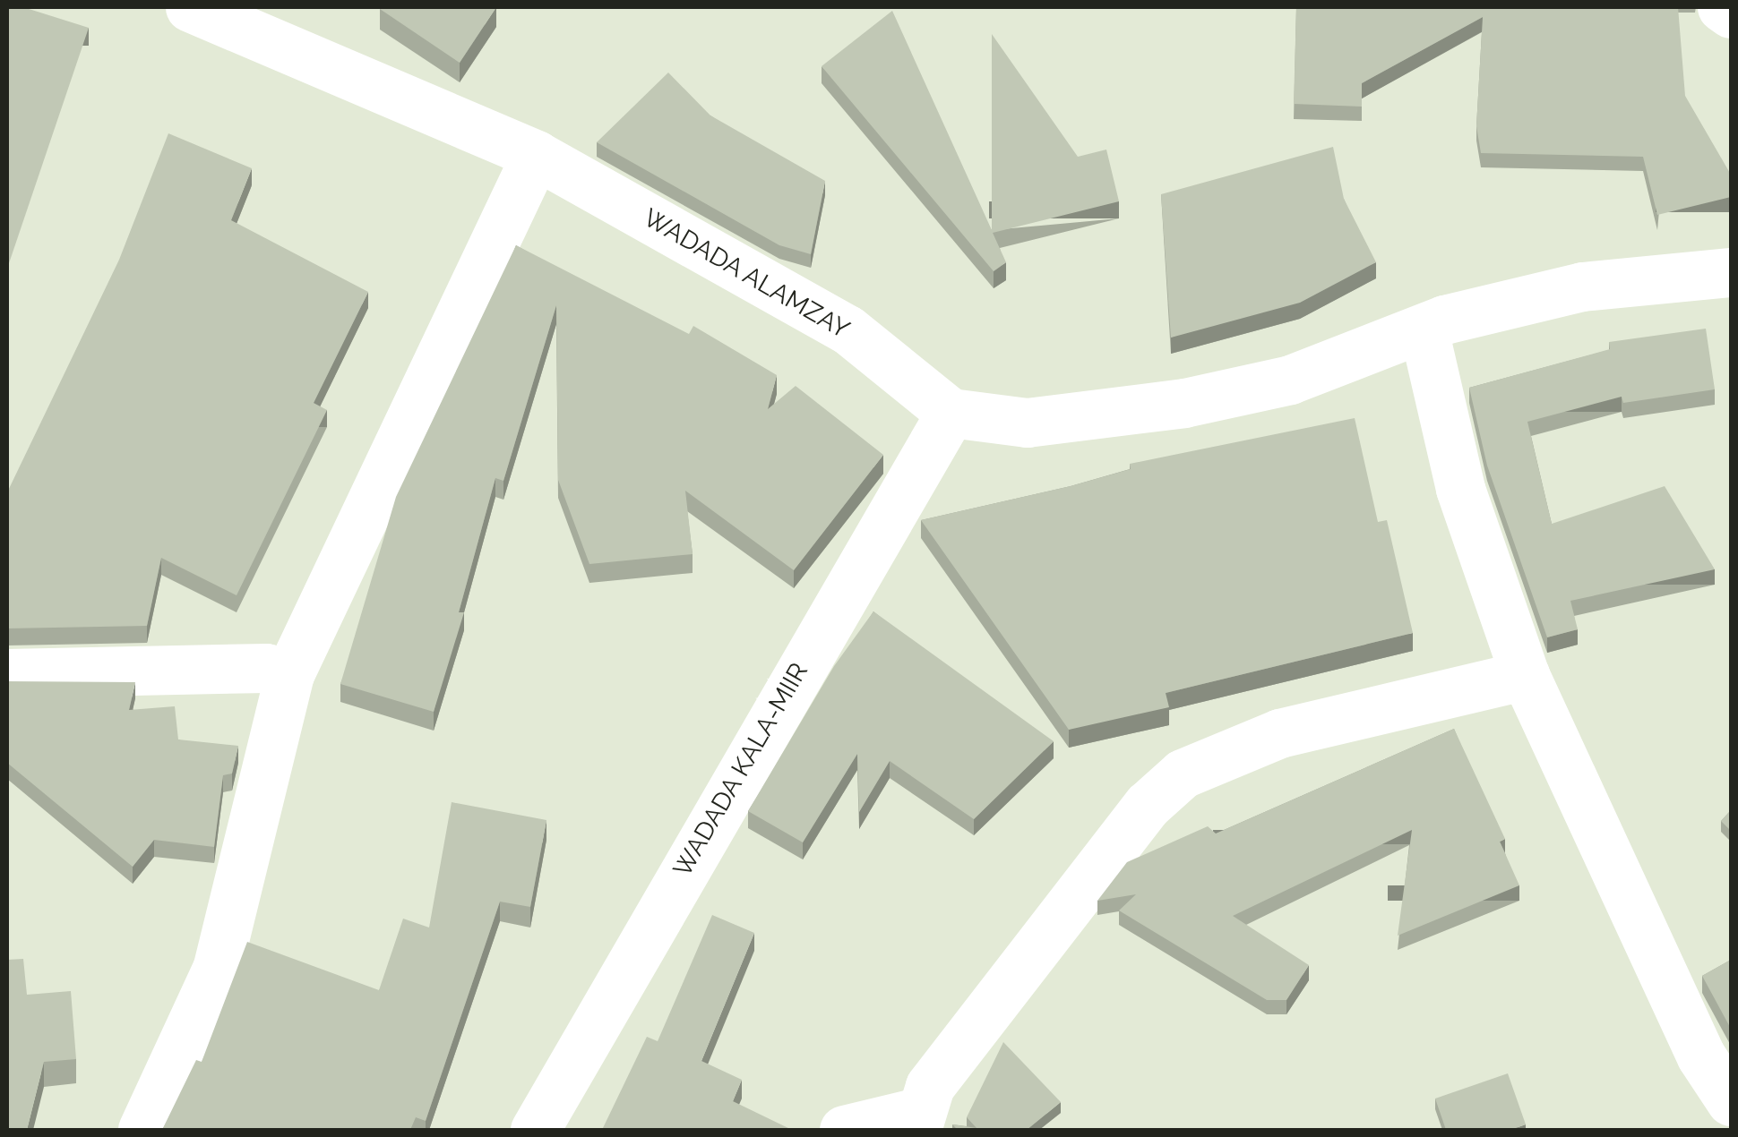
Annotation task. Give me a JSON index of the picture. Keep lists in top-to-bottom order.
{
  "streets": {
    "street": ["WADADA ALAMZAY", "WADADA KALA-MIIR"]
  },
  "crossings": [
    ["WADADA ALAMZAY", "WADADA KALA-MIIR"]
  ]
}
